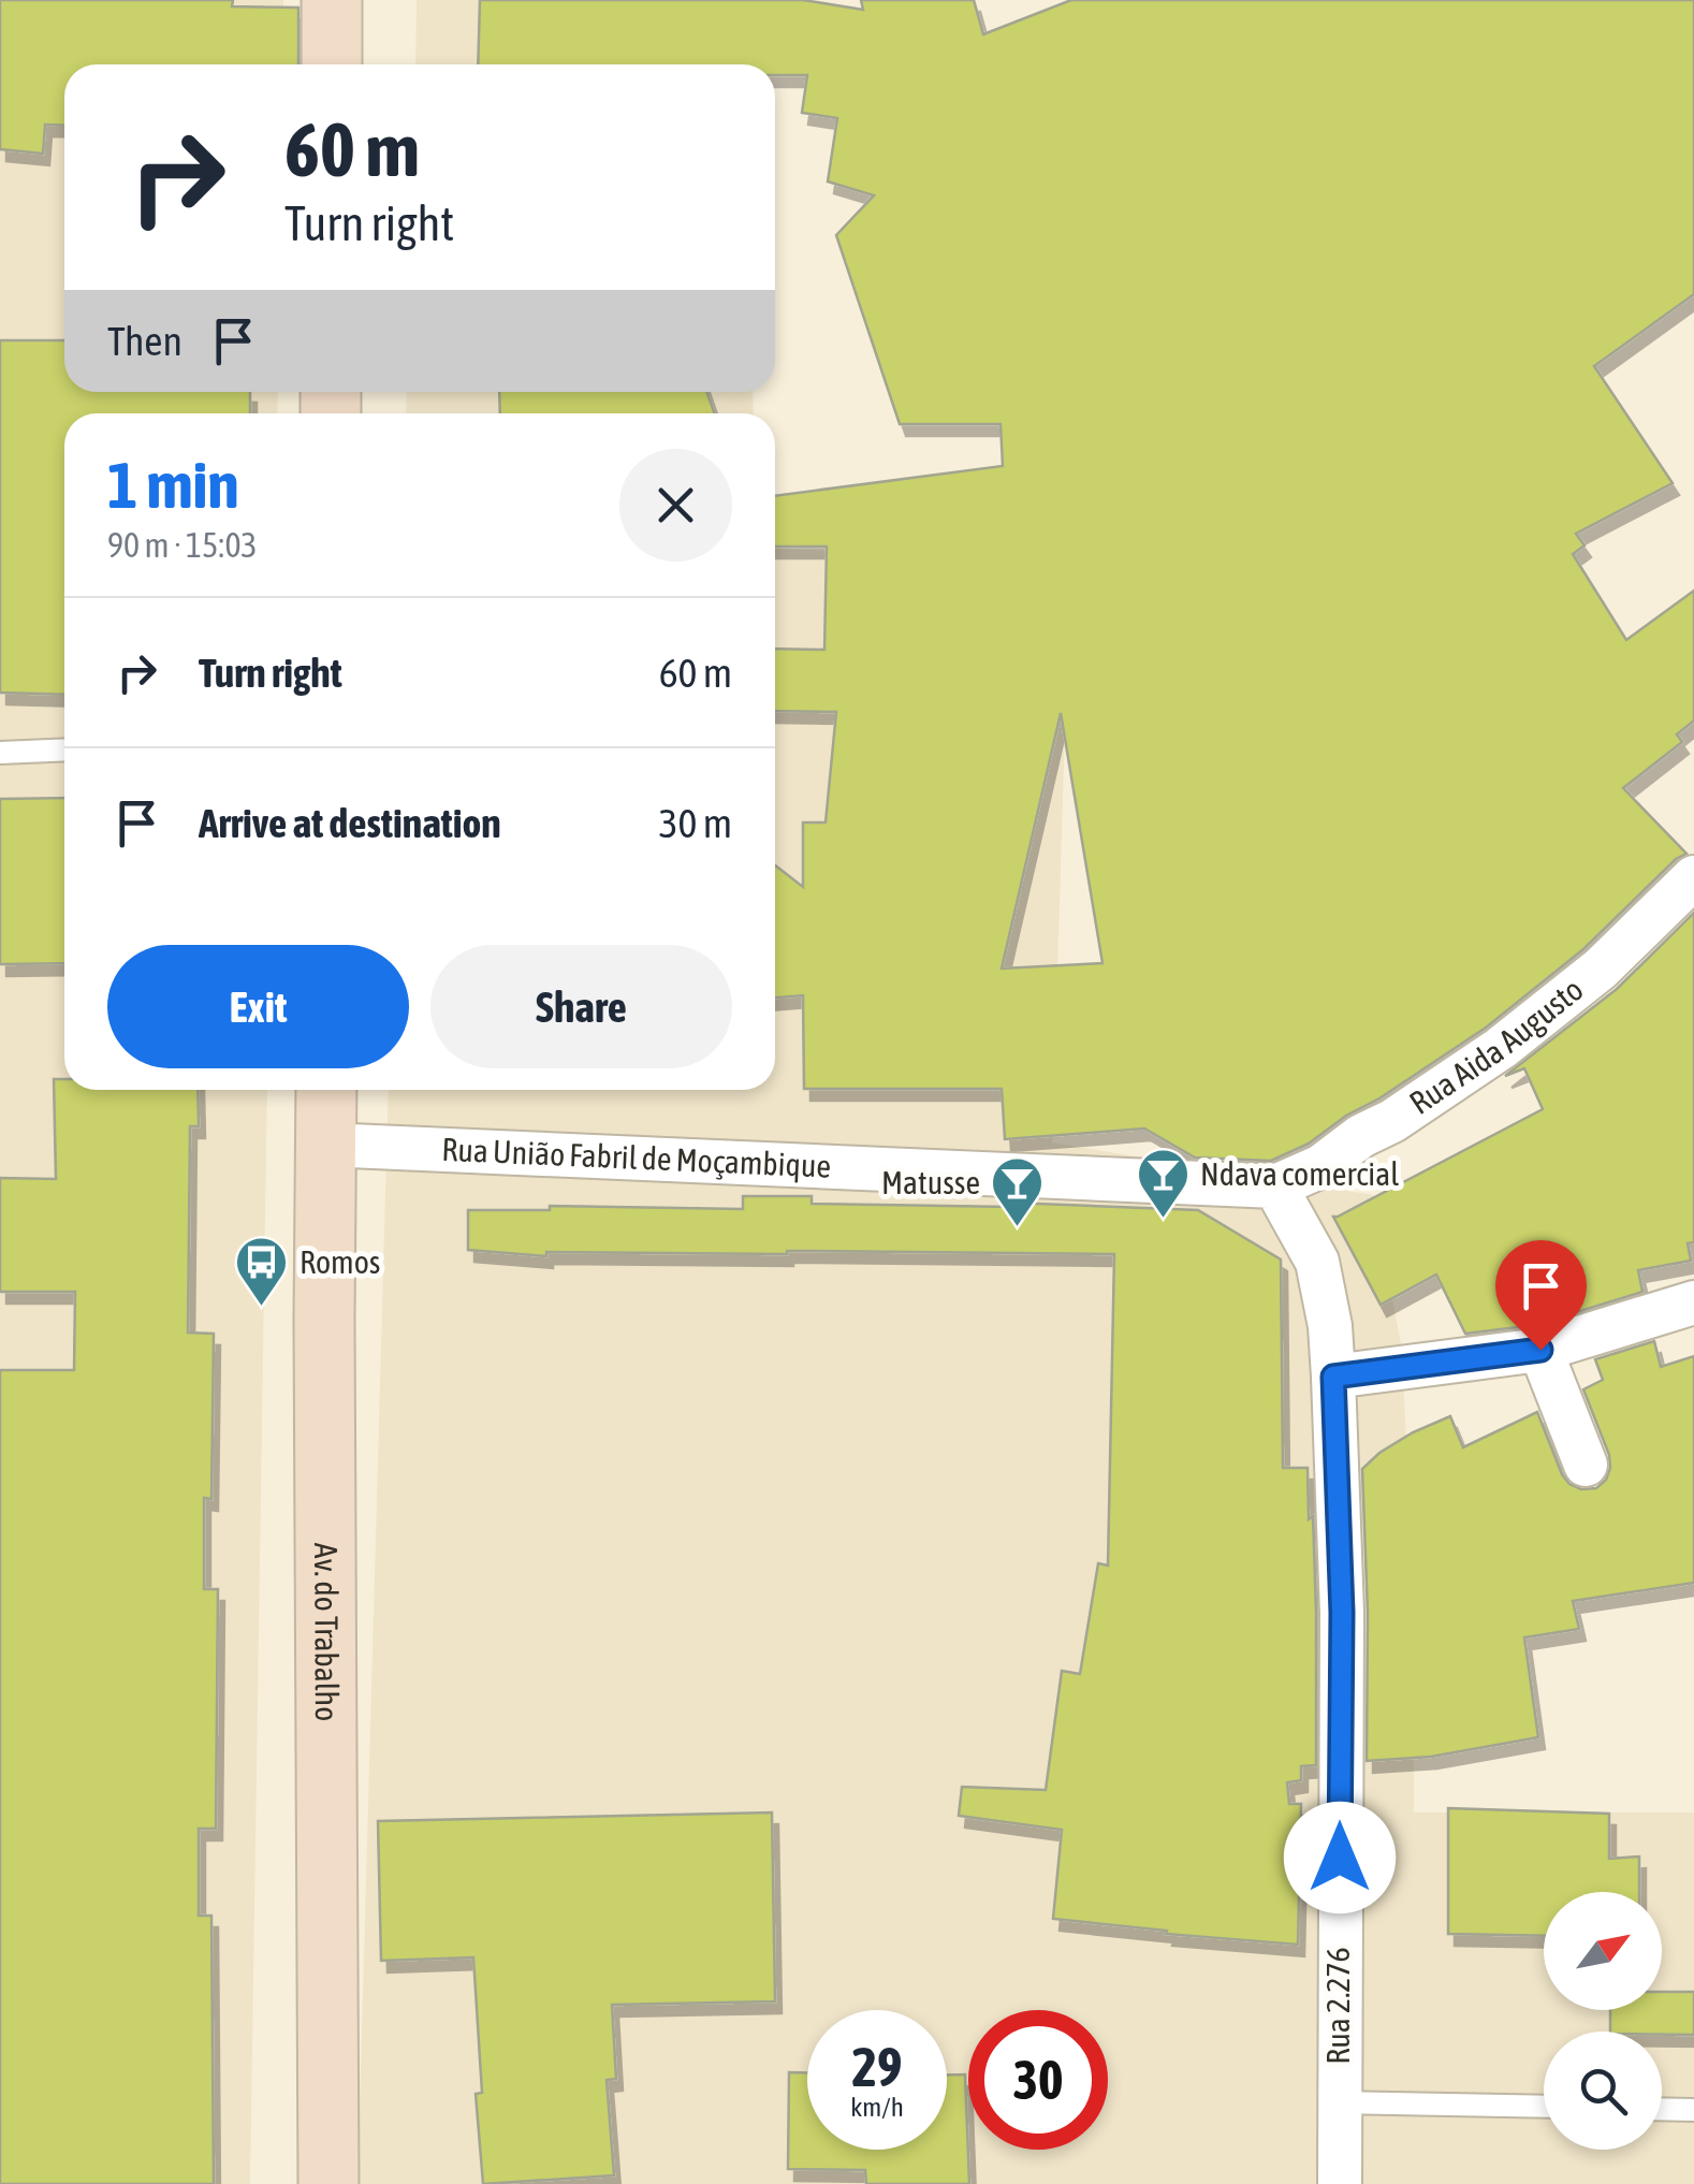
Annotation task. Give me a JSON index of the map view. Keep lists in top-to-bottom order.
{
  "streets": {
    "main road": ["Av. do Trabalho"],
    "street": ["Rua Aida Augusto", "Rua União Fabril de Moçambique", "Rua 2.276"]
  },
  "crossings": [
    ["Rua Aida Augusto", "Rua União Fabril de Moçambique"],
    ["Rua União Fabril de Moçambique", "Av. do Trabalho"]
  ],
  "places": {
    "bar": ["Ndava comercial", "Matusse"],
    "bus stop": ["Romos"]
  },
  "north": "top right",
  "page": {
    "turn": ["60 m", "Turn right"],
    "then": "Then",
    "heading": ["1 min", "90 m · 15:03"],
    "list": [
      {
        "name": "Turn right",
        "value": "60 m"
      },
      {
        "name": "Arrive at destination",
        "value": "30 m"
      }
    ],
    "buttons": ["Exit", "Share"],
    "speed": "29 km/h",
    "limit": "30"
  }
}
